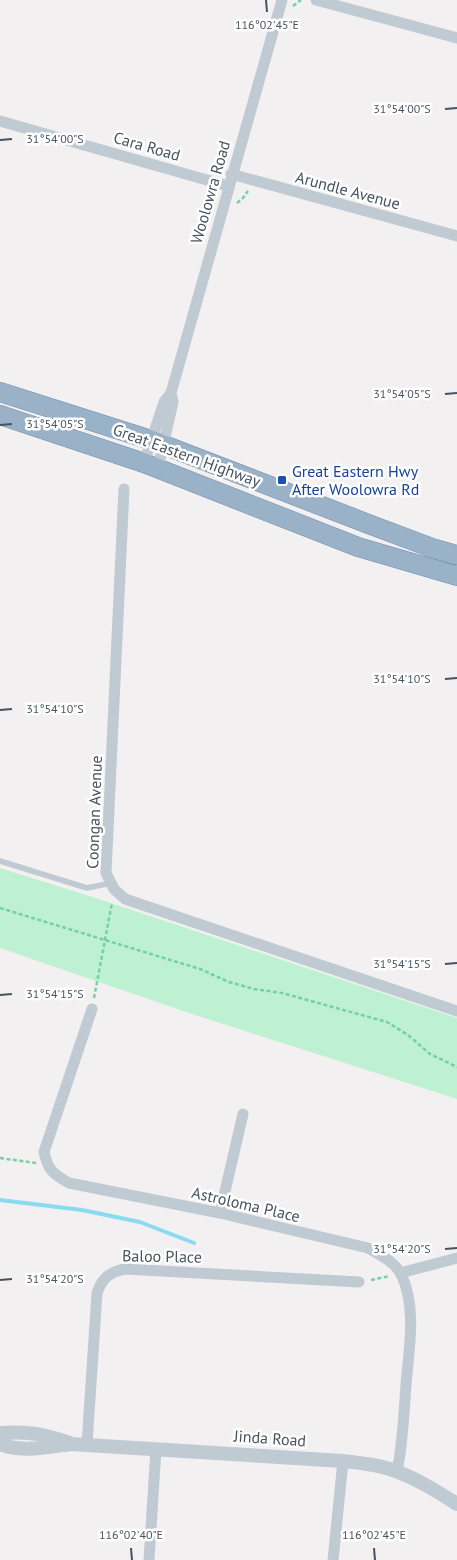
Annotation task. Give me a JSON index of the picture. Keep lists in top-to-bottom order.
{
  "streets": {
    "highway": ["Great Eastern Highway"],
    "street": [
      "Cara Road",
      "Arundle Avenue",
      "Woolowra Road",
      "Coongan Avenue",
      "Astroloma Place",
      "Baloo Place",
      "Jinda Road"
    ]
  },
  "crossings": [
    ["Cara Road", "Woolowra Road"],
    ["Arundle Avenue", "Woolowra Road"],
    ["Woolowra Road", "Great Eastern Highway"],
    ["Astroloma Place", "Jinda Road"],
    ["Baloo Place", "Jinda Road"]
  ],
  "places": {
    "transit": ["Great Eastern Hwy After Woolowra Rd"]
  },
  "coordinates": [
    "116°02'45\"E",
    "31°54'00\"S",
    "31°54'05\"S",
    "31°54'10\"S",
    "31°54'15\"S",
    "31°54'20\"S",
    "116°02'40\"E"
  ]
}
